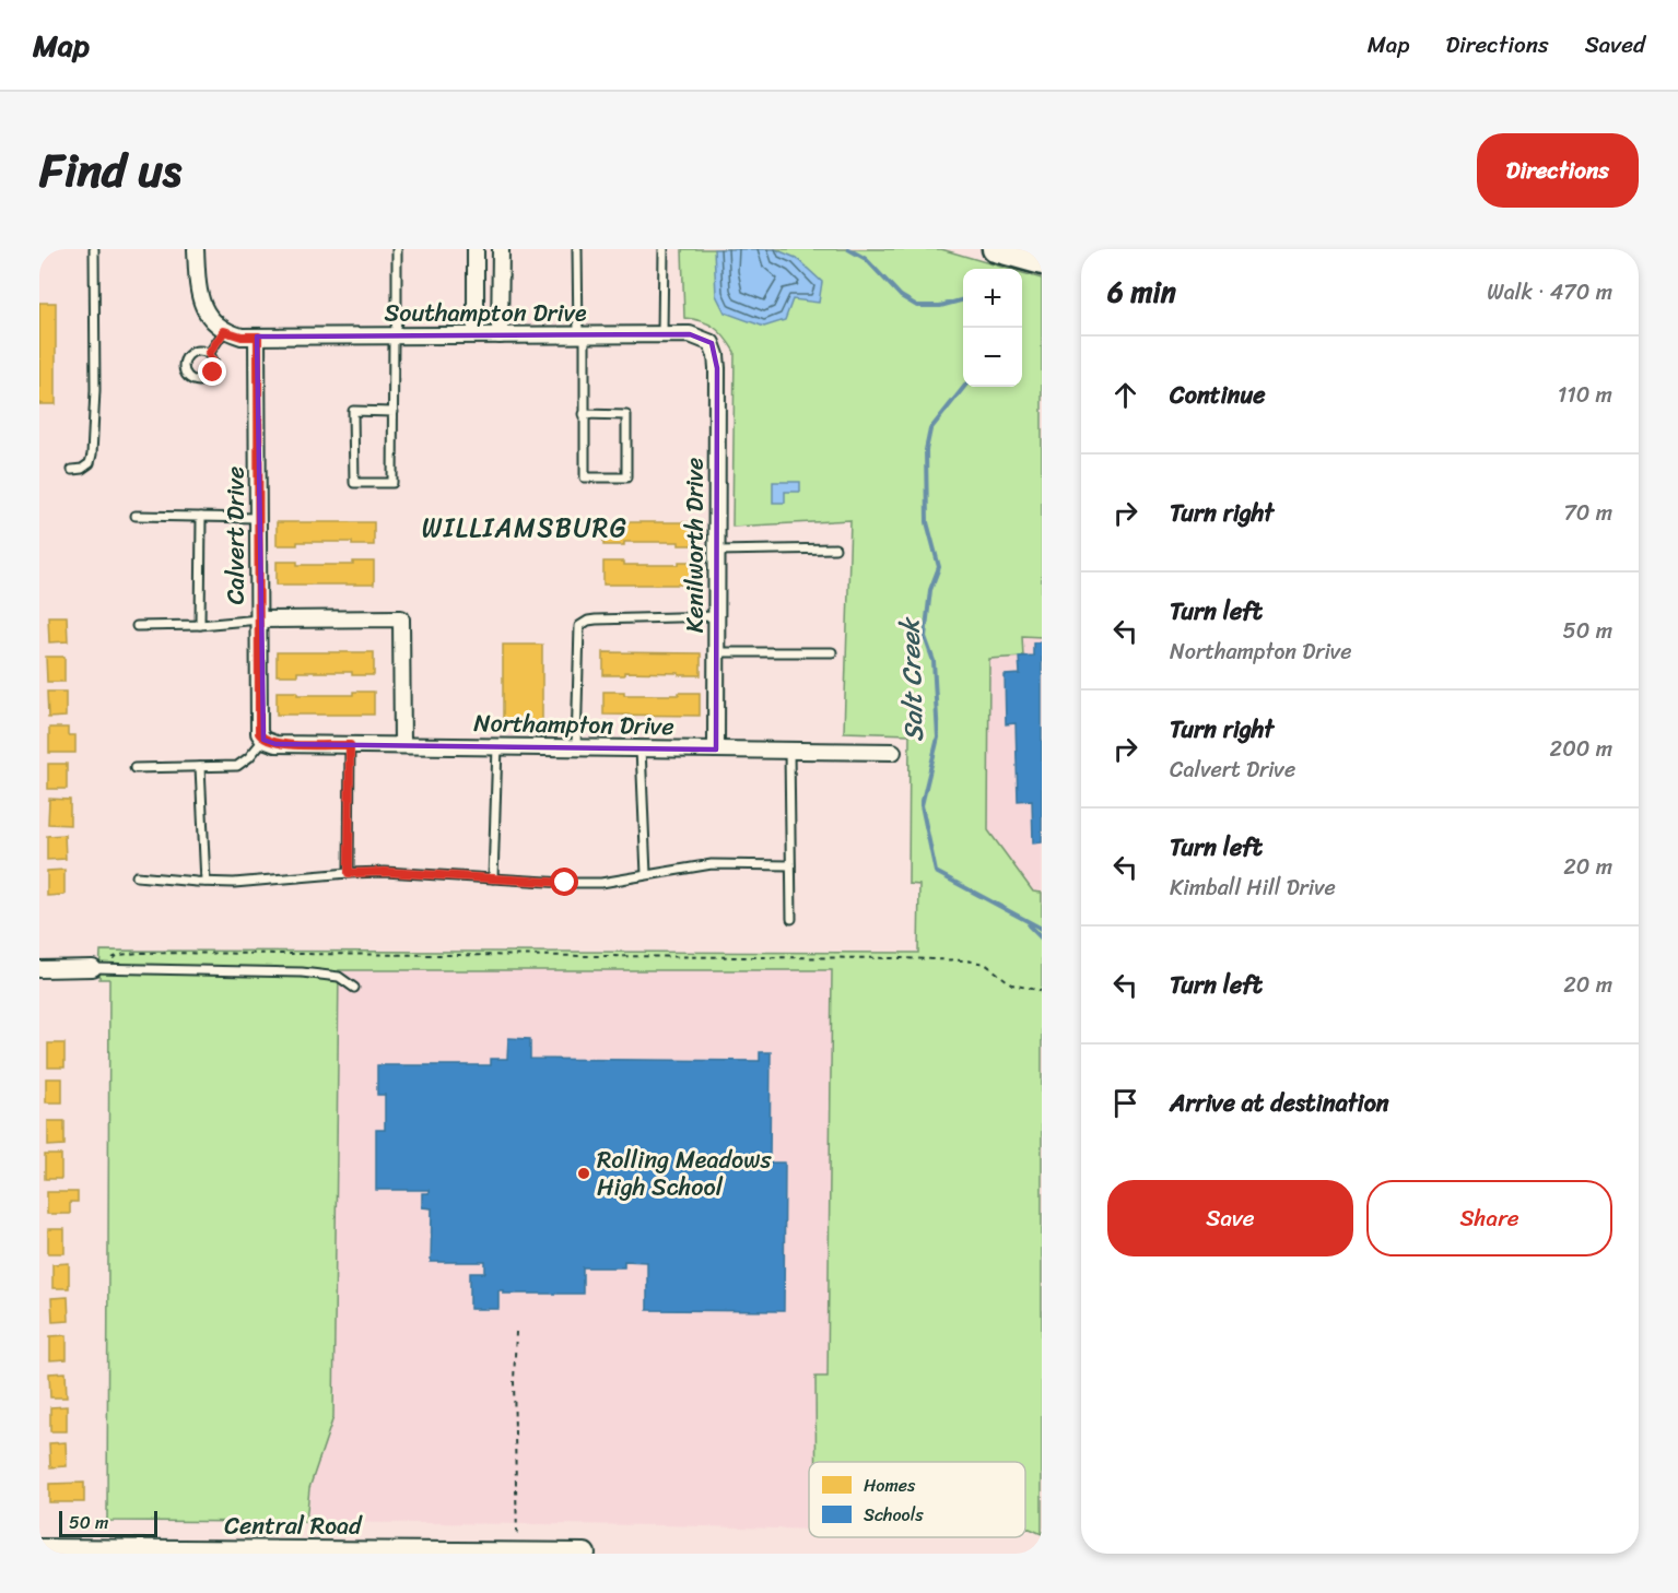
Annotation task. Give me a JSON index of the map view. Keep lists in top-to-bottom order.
{
  "streets": {
    "street": [
      "Southampton Drive",
      "Calvert Drive",
      "Kenilworth Drive",
      "Northampton Drive",
      "Central Road"
    ]
  },
  "crossings": [
    ["Southampton Drive", "Calvert Drive"],
    ["Southampton Drive", "Kenilworth Drive"],
    ["Calvert Drive", "Northampton Drive"],
    ["Kenilworth Drive", "Northampton Drive"]
  ],
  "districts": ["WILLIAMSBURG"],
  "water": ["Salt Creek"],
  "places": ["Rolling Meadows High School"],
  "legend": ["Homes", "Schools"],
  "scale_bar": "50 m",
  "page": {
    "header": "Map",
    "nav": ["Map", "Directions", "Saved"],
    "title": "Find us",
    "buttons": [
      "Directions",
      ["Save", "Share"]
    ],
    "heading": ["6 min", "Walk · 470 m"],
    "map_buttons": ["+", "−"],
    "list": [
      ["Continue", "110 m"],
      ["Turn right", "70 m"],
      ["Turn left", "Northampton Drive", "50 m"],
      ["Turn right", "Calvert Drive", "200 m"],
      ["Turn left", "Kimball Hill Drive", "20 m"],
      ["Turn left", "20 m"],
      "Arrive at destination"
    ],
    "scale": "50 m"
  }
}
